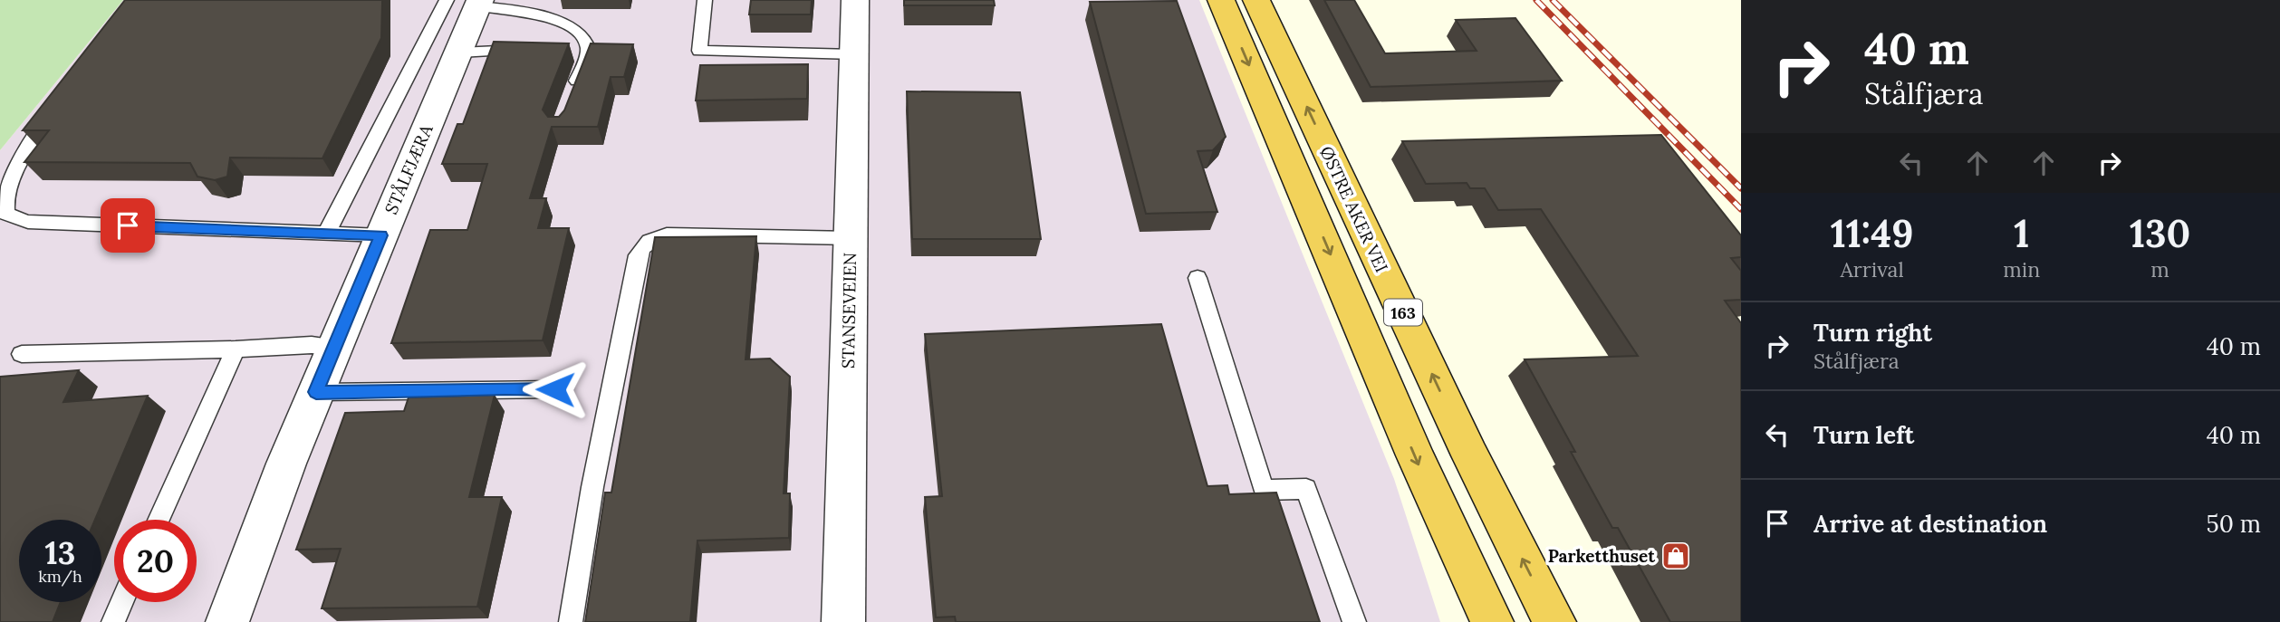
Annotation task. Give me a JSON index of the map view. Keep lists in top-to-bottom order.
{
  "streets": {
    "highway": ["ØSTRE AKER VEI", "163"],
    "street": ["STÅLFJÆRA", "STANSEVEIEN"]
  },
  "places": {
    "shop": ["Parketthuset"]
  },
  "page": {
    "turn": ["40 m", "Stålfjæra"],
    "eta": [
      "11:49",
      "Arrival",
      "1",
      "min",
      "130",
      "m"
    ],
    "list": [
      {
        "name": "Turn right",
        "note": "Stålfjæra",
        "value": "40 m"
      },
      {
        "name": "Turn left",
        "value": "40 m"
      },
      {
        "name": "Arrive at destination",
        "value": "50 m"
      }
    ],
    "speed": "13 km/h",
    "limit": "20"
  }
}
